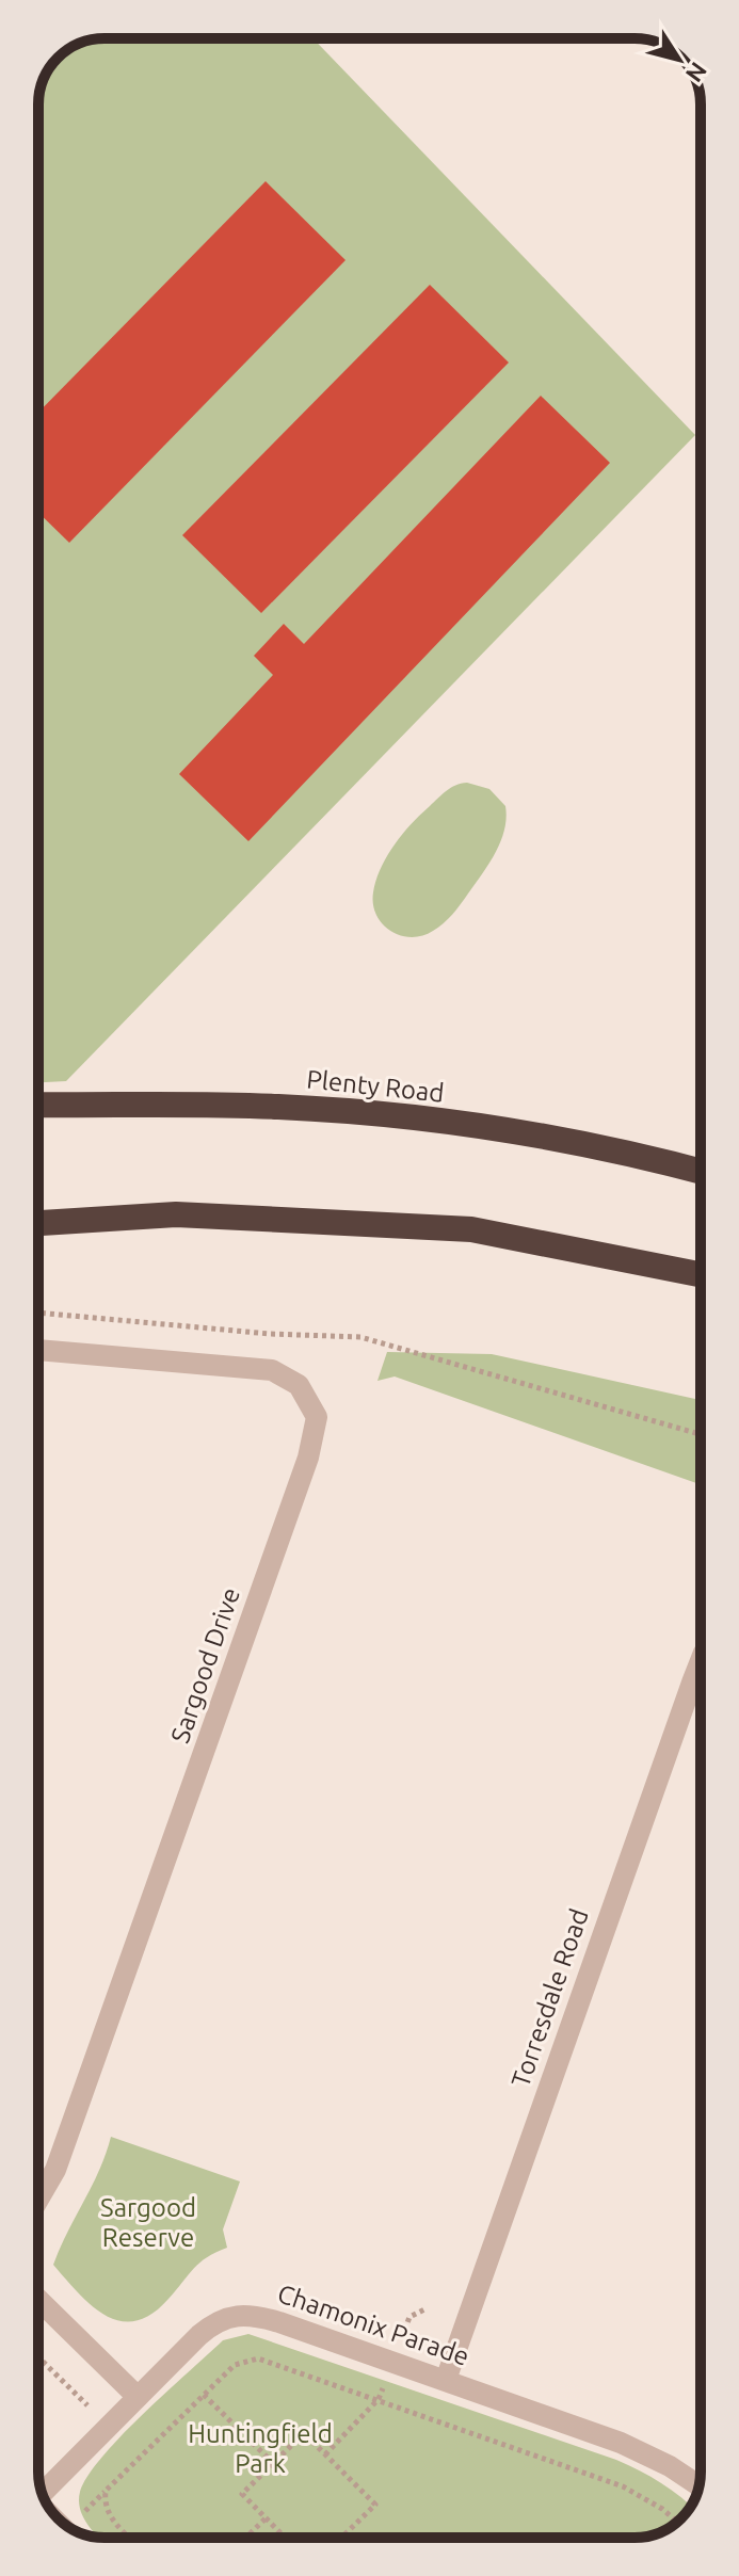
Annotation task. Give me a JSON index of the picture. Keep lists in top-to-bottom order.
{
  "streets": {
    "highway": ["Plenty Road"],
    "street": ["Sargood Drive", "Torresdale Road", "Chamonix Parade"]
  },
  "crossings": [
    ["Torresdale Road", "Chamonix Parade"]
  ],
  "parks": ["Sargood Reserve", "Huntingfield Park"],
  "north": "bottom right"
}
